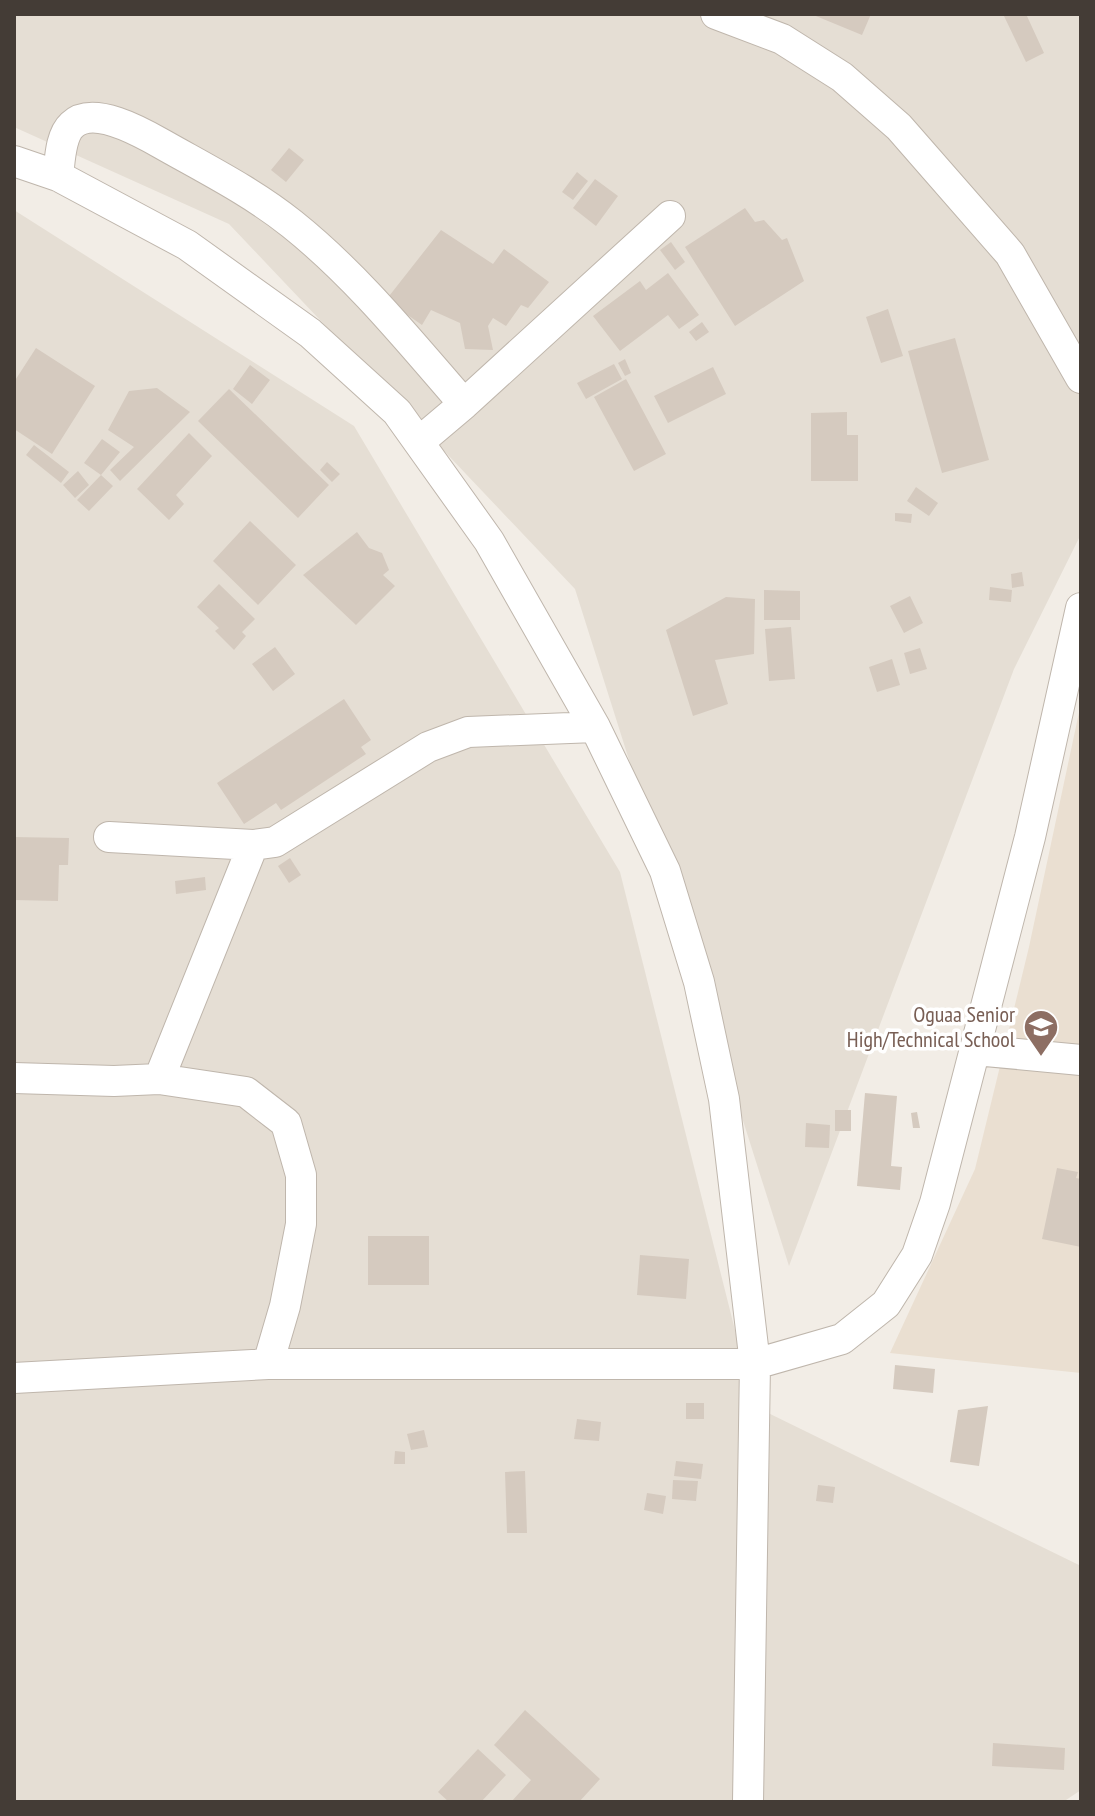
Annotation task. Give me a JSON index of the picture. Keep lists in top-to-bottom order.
{
  "places": {
    "school or university": ["Oguaa Senior High/Technical School"]
  }
}
